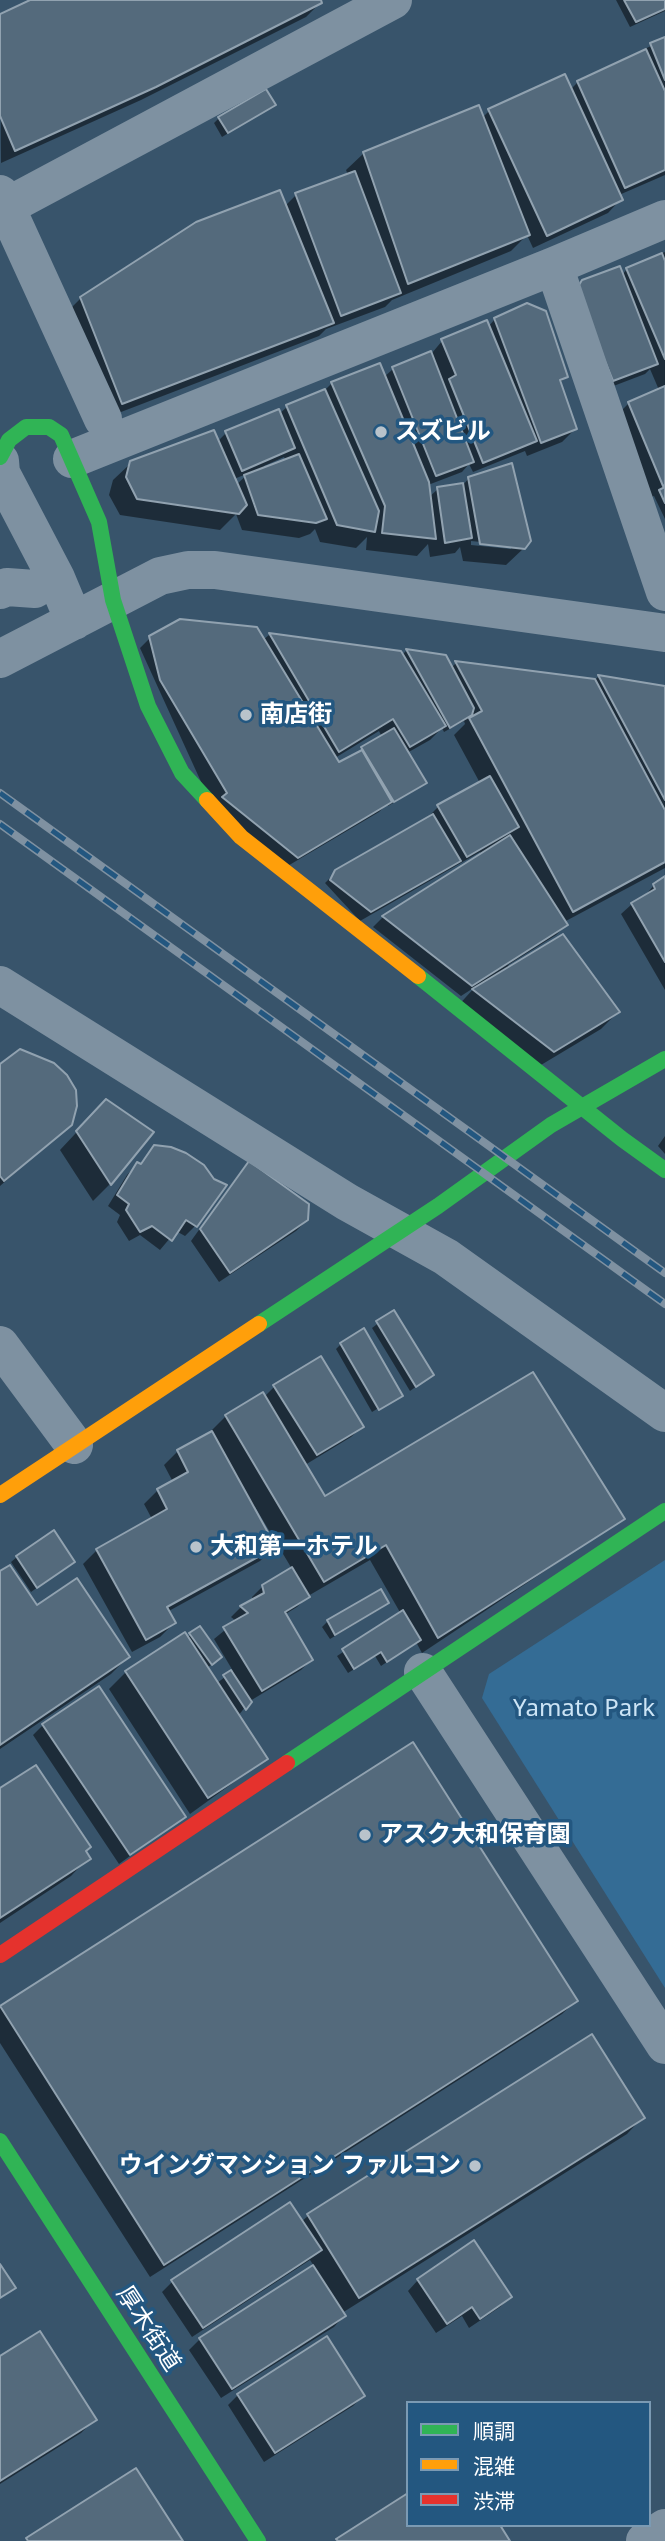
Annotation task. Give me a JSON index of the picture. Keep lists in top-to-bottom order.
{
  "streets": {
    "street": ["厚木街道"]
  },
  "parks": ["Yamato Park"],
  "places": [
    "スズビル",
    "南店街",
    "大和第一ホテル",
    "アスク大和保育園",
    "ウイングマンション ファルコン"
  ],
  "legend": ["順調", "混雑", "渋滞"]
}
